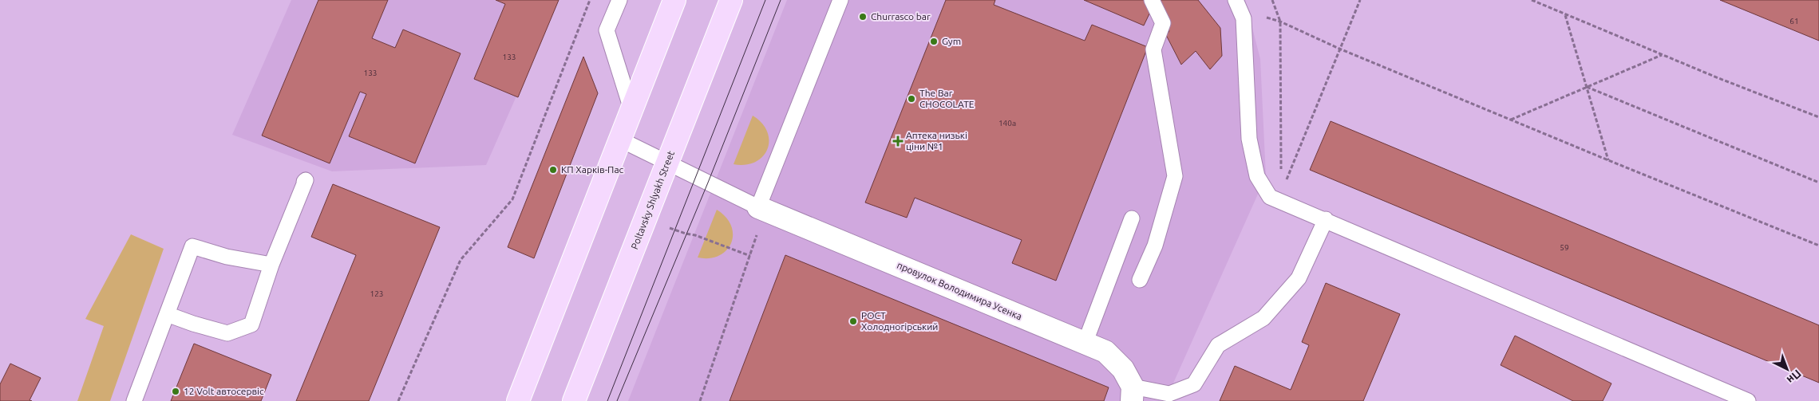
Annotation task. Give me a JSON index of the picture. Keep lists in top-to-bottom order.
{
  "streets": {
    "main road": ["Poltavsky Shlyakh Street"],
    "street": ["провулок Володимира Усенка"]
  },
  "places": {
    "other": [
      "Churrasco bar",
      "Gym",
      "The Bar CHOCOLATE",
      "КП Харків-Пас",
      "РОСТ Холодногірський",
      "12 Volt автосервіс"
    ],
    "health": ["Аптека низькі ціни №1"]
  },
  "house_numbers": [
    "61",
    "133",
    "133",
    "140а",
    "59",
    "123"
  ],
  "north": "bottom right"
}
